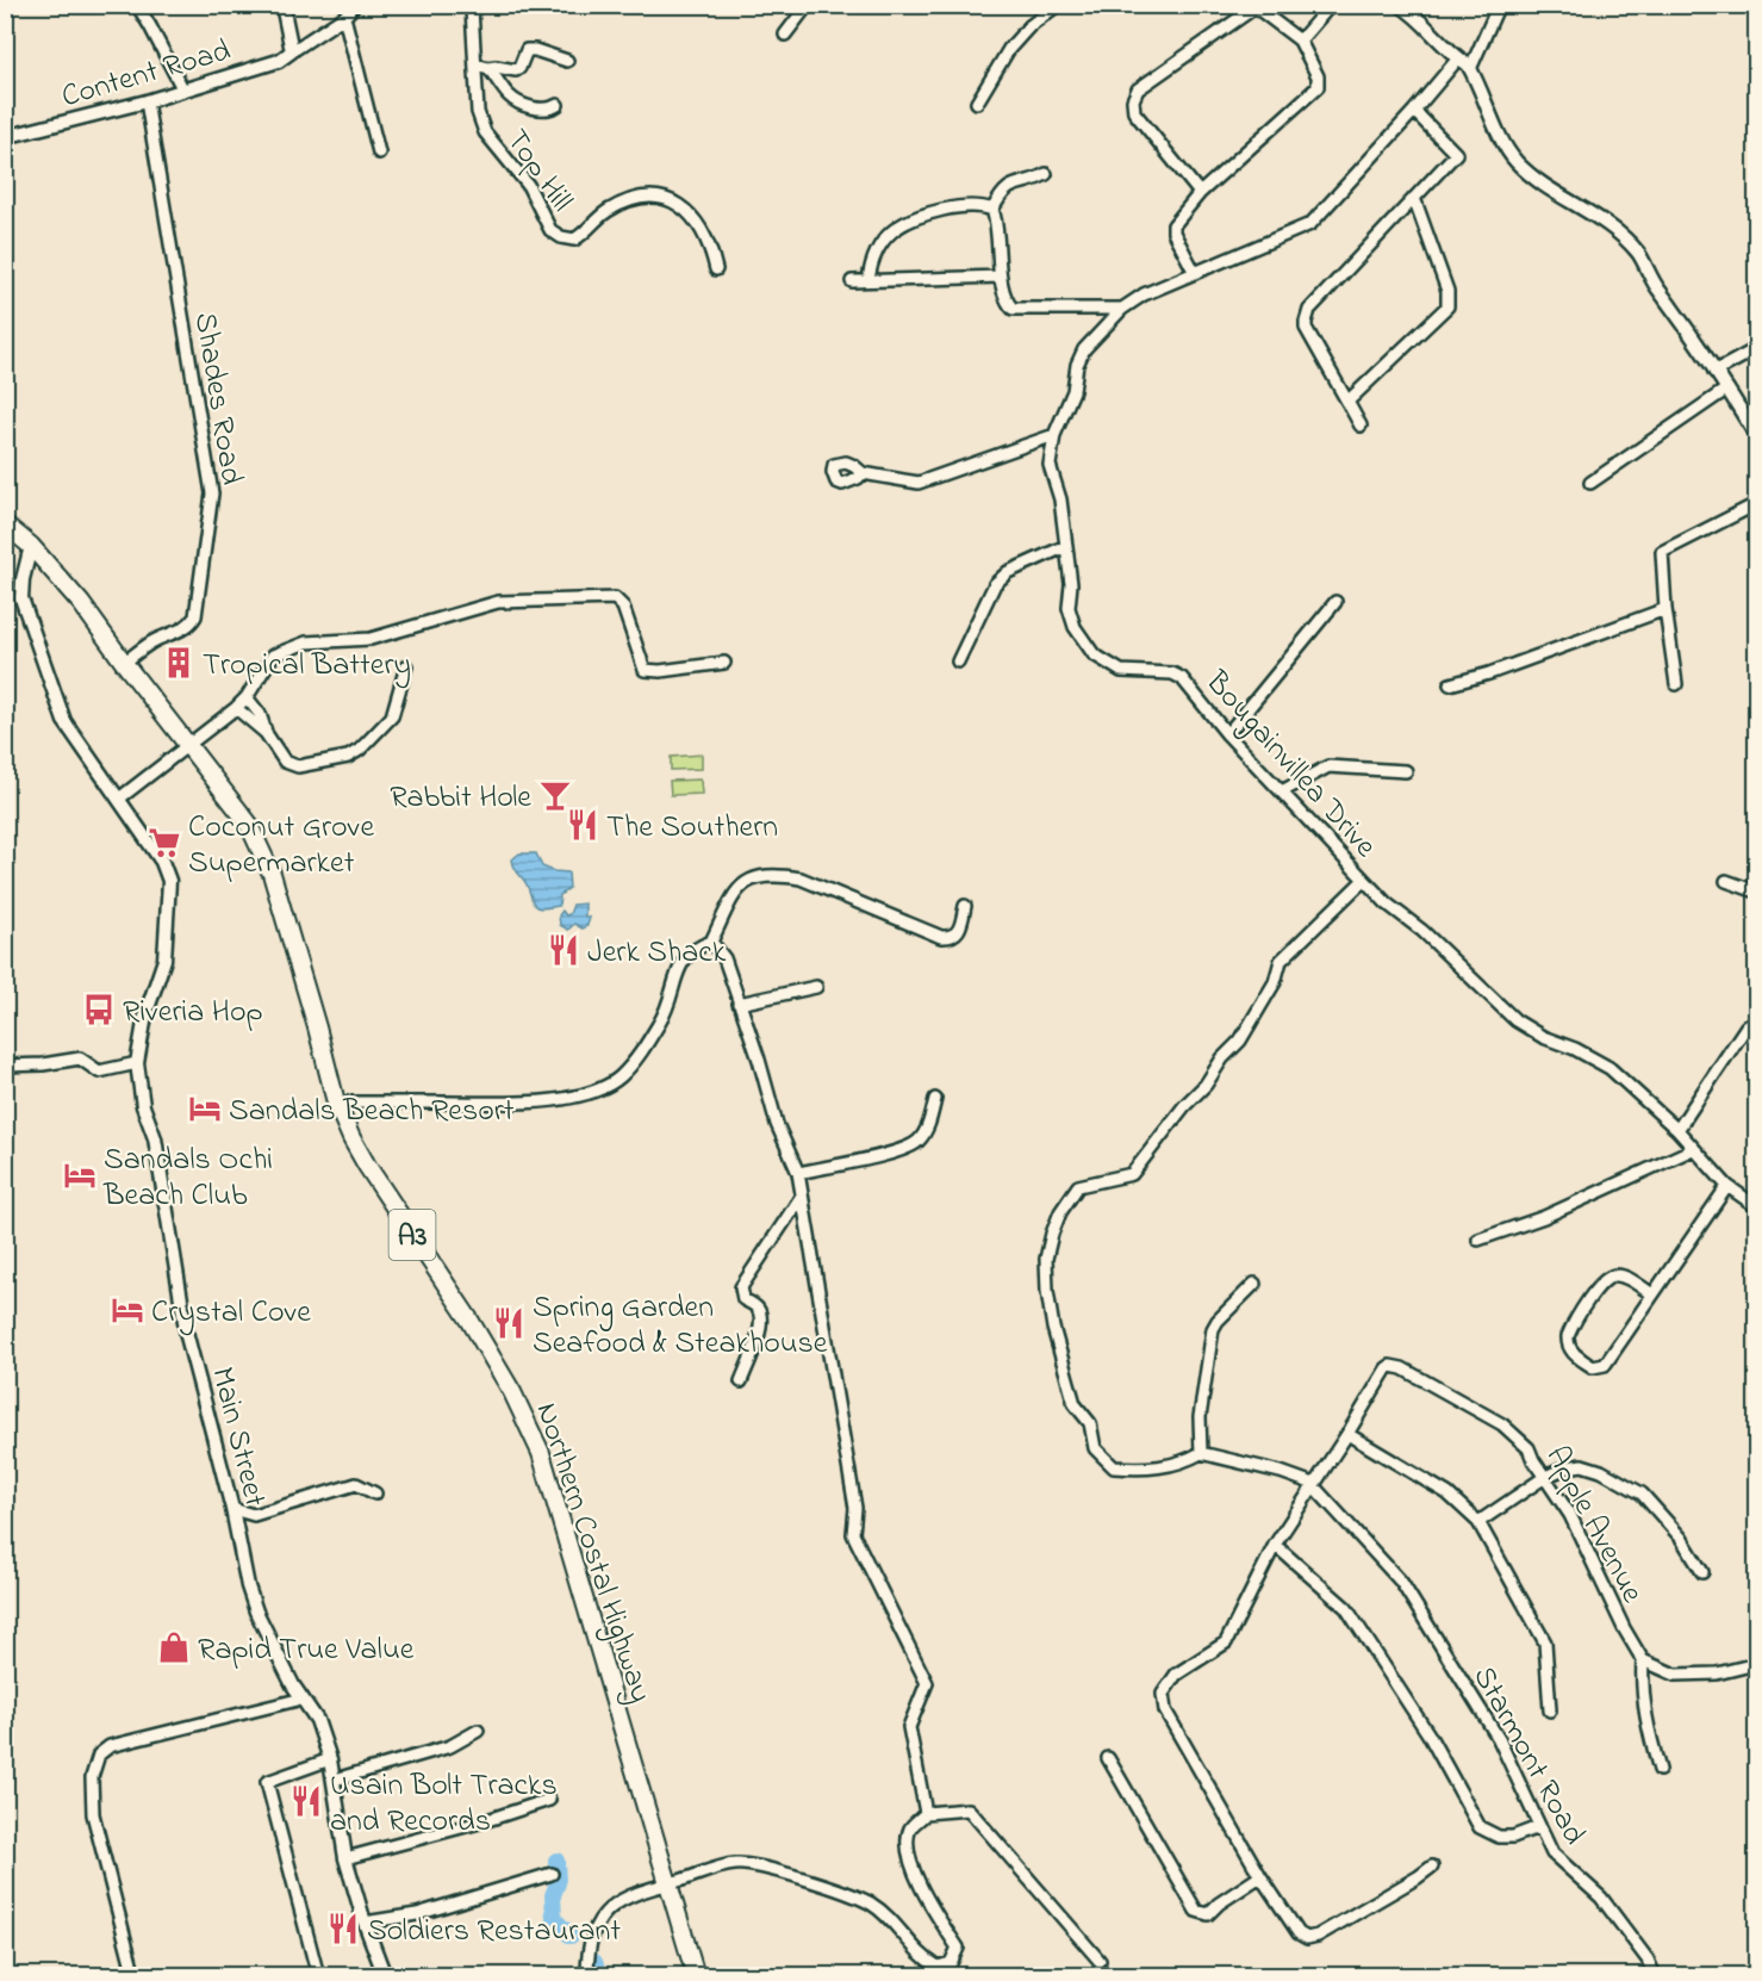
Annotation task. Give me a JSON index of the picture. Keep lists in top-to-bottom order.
{
  "streets": {
    "main road": ["A3", "Northern Costal Highway"],
    "street": [
      "Content Road",
      "Top Hill",
      "Shades Road",
      "Bougainvillea Drive",
      "Main Street",
      "Apple Avenue",
      "Starmont Road"
    ]
  },
  "crossings": [
    ["Content Road", "Shades Road"],
    ["Shades Road", "Northern Costal Highway"],
    ["A3", "Main Street"],
    ["A3", "Northern Costal Highway"],
    ["Main Street", "Northern Costal Highway"]
  ],
  "places": {
    "building": ["Tropical Battery"],
    "bar": ["Rabbit Hole"],
    "restaurant": [
      "The Southern",
      "Jerk Shack",
      "Spring Garden Seafood & Steakhouse",
      "Usain Bolt Tracks and Records",
      "Soldiers Restaurant"
    ],
    "supermarket": ["Coconut Grove Supermarket"],
    "bus stop": ["Riveria Hop"],
    "hotel": ["Sandals Beach Resort", "Sandals Ochi Beach Club", "Crystal Cove"],
    "shop": ["Rapid True Value"]
  }
}
